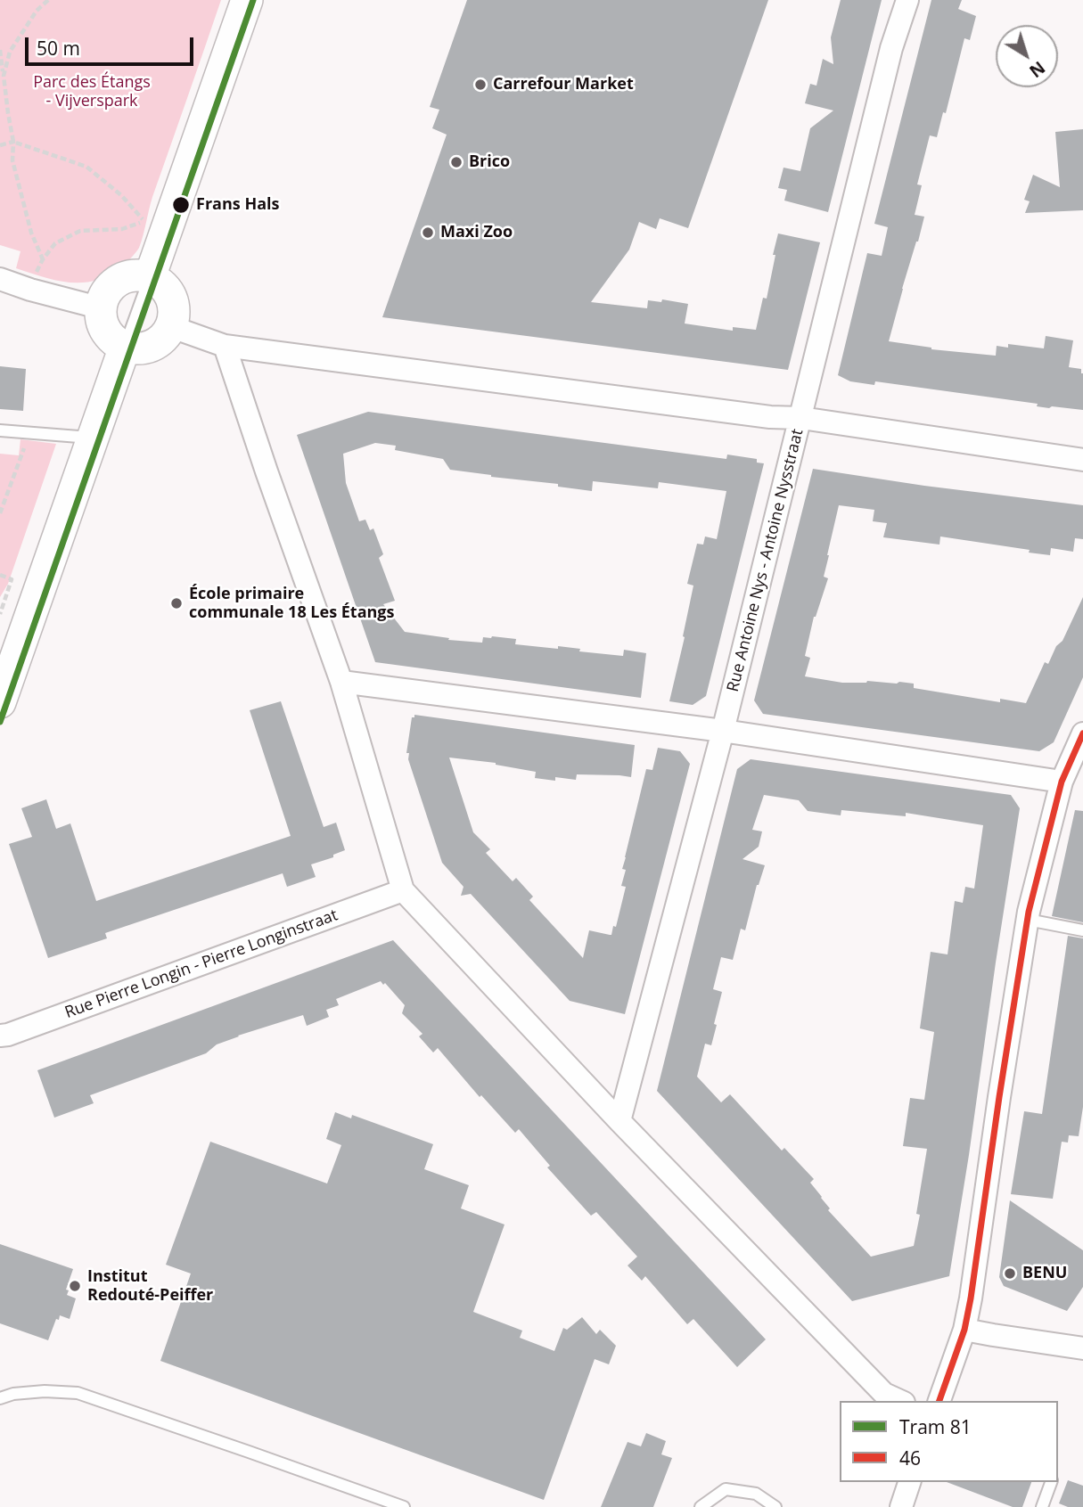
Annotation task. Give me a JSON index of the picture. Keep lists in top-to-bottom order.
{
  "streets": {
    "street": ["Rue Antoine Nys - Antoine Nysstraat", "Rue Pierre Longin - Pierre Longinstraat"]
  },
  "parks": ["Parc des Étangs - Vijverspark"],
  "places": [
    "Carrefour Market",
    "Brico",
    "Frans Hals",
    "Maxi Zoo",
    "École primaire communale 18 Les Étangs",
    "BENU",
    "Institut Redouté-Peiffer"
  ],
  "lines": ["tram line 81", "transit line 46"],
  "legend": ["Tram 81", "46"],
  "scale_bar": "50 m",
  "north": "bottom right"
}
